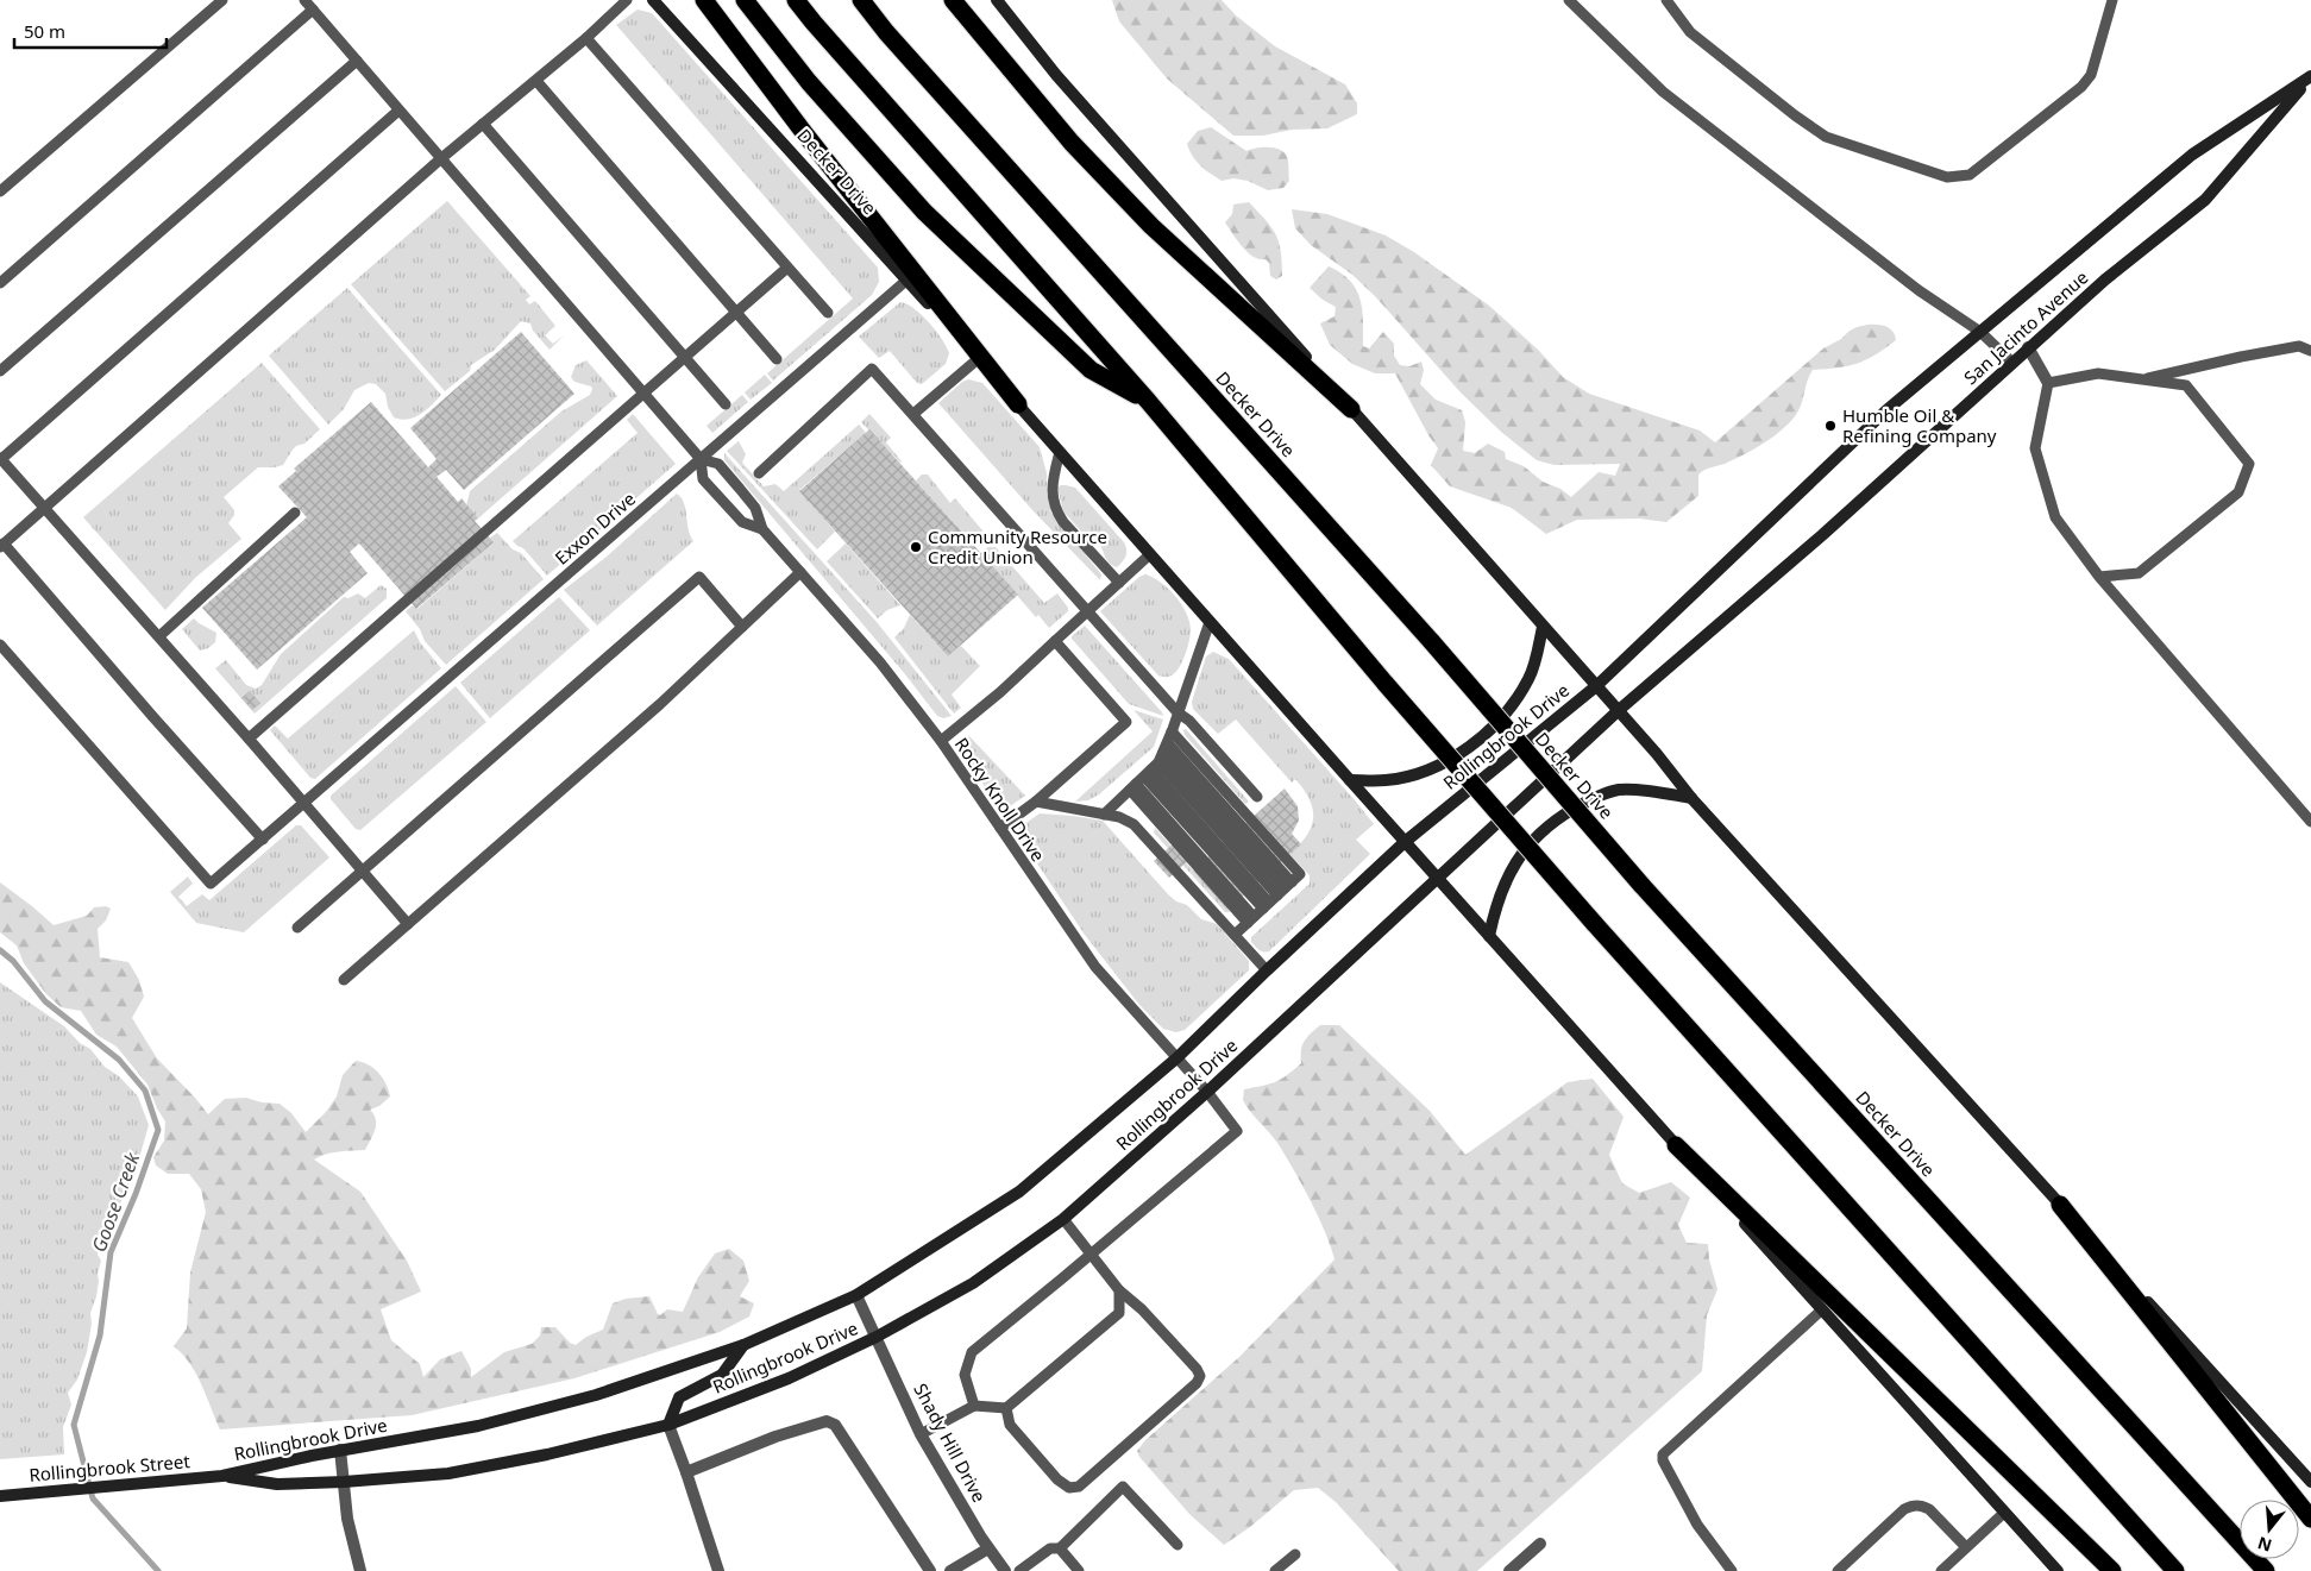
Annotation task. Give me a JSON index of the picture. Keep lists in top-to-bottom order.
{
  "streets": {
    "highway": ["Decker Drive"],
    "main road": ["San Jacinto Avenue", "Rollingbrook Drive", "Rollingbrook Street"],
    "street": ["Shady Hill Drive"],
    "lane": ["Exxon Drive", "Rocky Knoll Drive"]
  },
  "crossings": [
    ["Decker Drive", "Exxon Drive"],
    ["Decker Drive", "Rollingbrook Drive"],
    ["San Jacinto Avenue", "Rollingbrook Drive"],
    ["Exxon Drive", "Rocky Knoll Drive"],
    ["Rollingbrook Drive", "Rocky Knoll Drive"],
    ["Rollingbrook Drive", "Shady Hill Drive"],
    ["Rollingbrook Drive", "Rollingbrook Street"]
  ],
  "water": ["Goose Creek"],
  "places": ["Humble Oil & Refining Company", "Community Resource Credit Union"],
  "scale_bar": "50 m",
  "north": "bottom"
}
